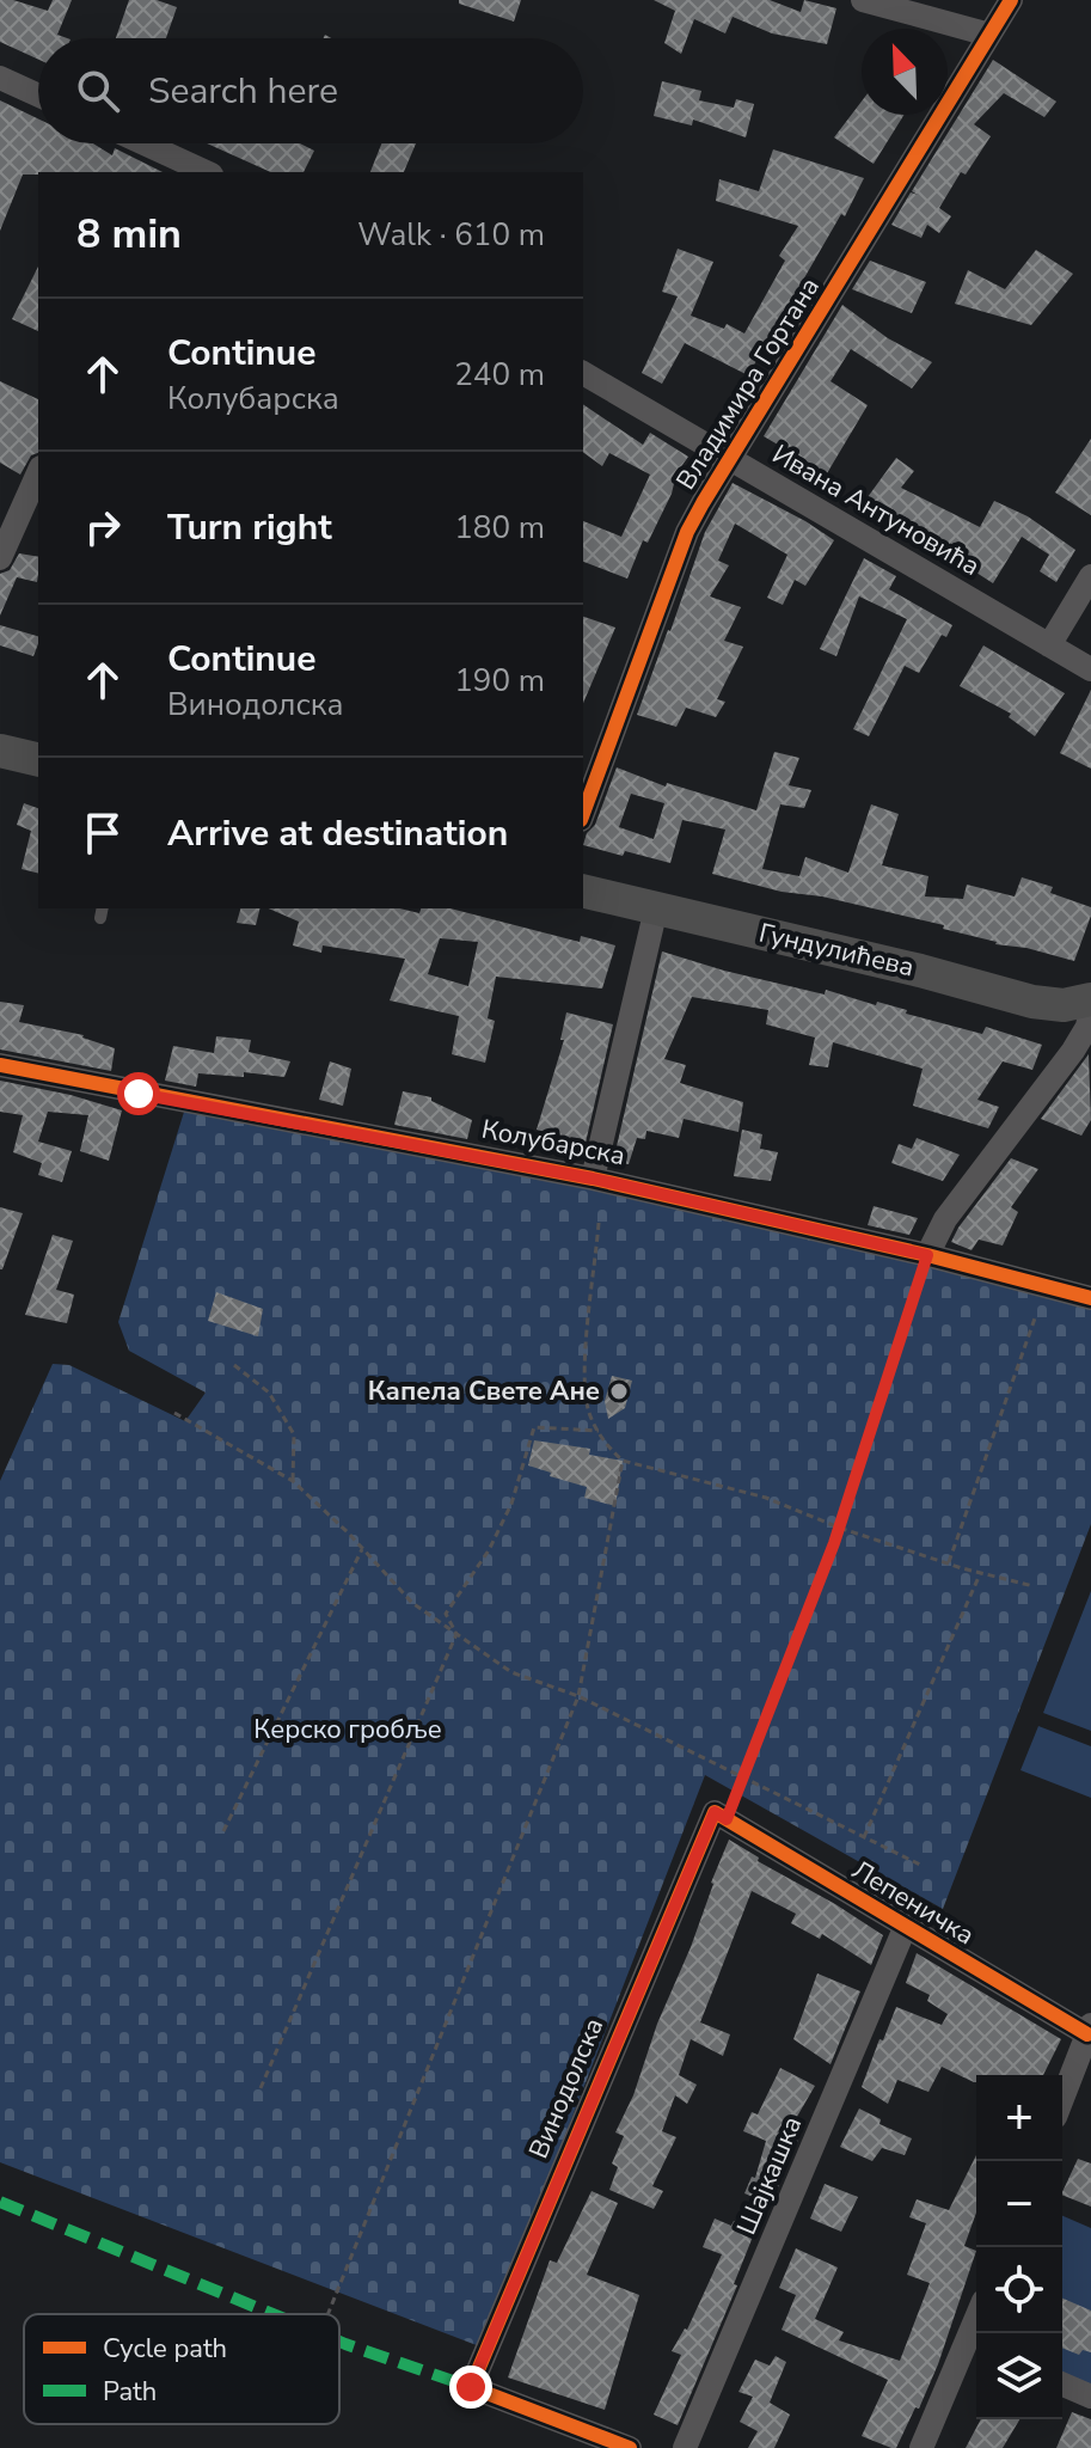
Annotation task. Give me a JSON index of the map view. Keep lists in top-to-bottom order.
{
  "streets": {
    "street": [
      "Владимира Гортана",
      "Ивана Антуновића",
      "Гундулићева",
      "Колубарска",
      "Лепеничка",
      "Винодолска",
      "Шајкашка"
    ]
  },
  "crossings": [
    ["Владимира Гортана", "Ивана Антуновића"],
    ["Лепеничка", "Винодолска"],
    ["Лепеничка", "Шајкашка"]
  ],
  "parks": ["Керско гробље"],
  "places": ["Капела Свете Ане"],
  "legend": ["Cycle path", "Path"],
  "north": "top left",
  "page": {
    "search": "Search here",
    "heading": ["8 min", "Walk · 610 m"],
    "list": [
      ["Continue", "Колубарска", "240 m"],
      ["Turn right", "180 m"],
      ["Continue", "Винодолска", "190 m"],
      "Arrive at destination"
    ],
    "map_buttons": ["+", "−"]
  }
}
